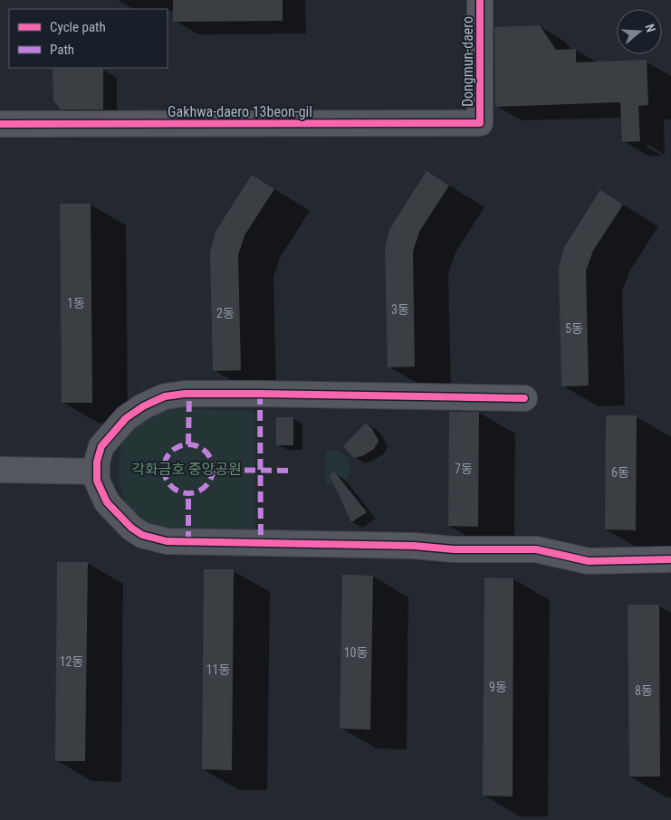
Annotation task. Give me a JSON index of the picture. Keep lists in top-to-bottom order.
{
  "streets": {
    "street": ["Dongmun-daero", "Gakhwa-daero 13beon-gil"]
  },
  "crossings": [
    ["Dongmun-daero", "Gakhwa-daero 13beon-gil"]
  ],
  "parks": ["각화금호 중앙공원"],
  "house_numbers": [
    "1동",
    "3동",
    "2동",
    "5동",
    "7동",
    "6동",
    "10동",
    "12동",
    "11동",
    "9동",
    "8동"
  ],
  "legend": ["Cycle path", "Path"],
  "north": "right"
}
